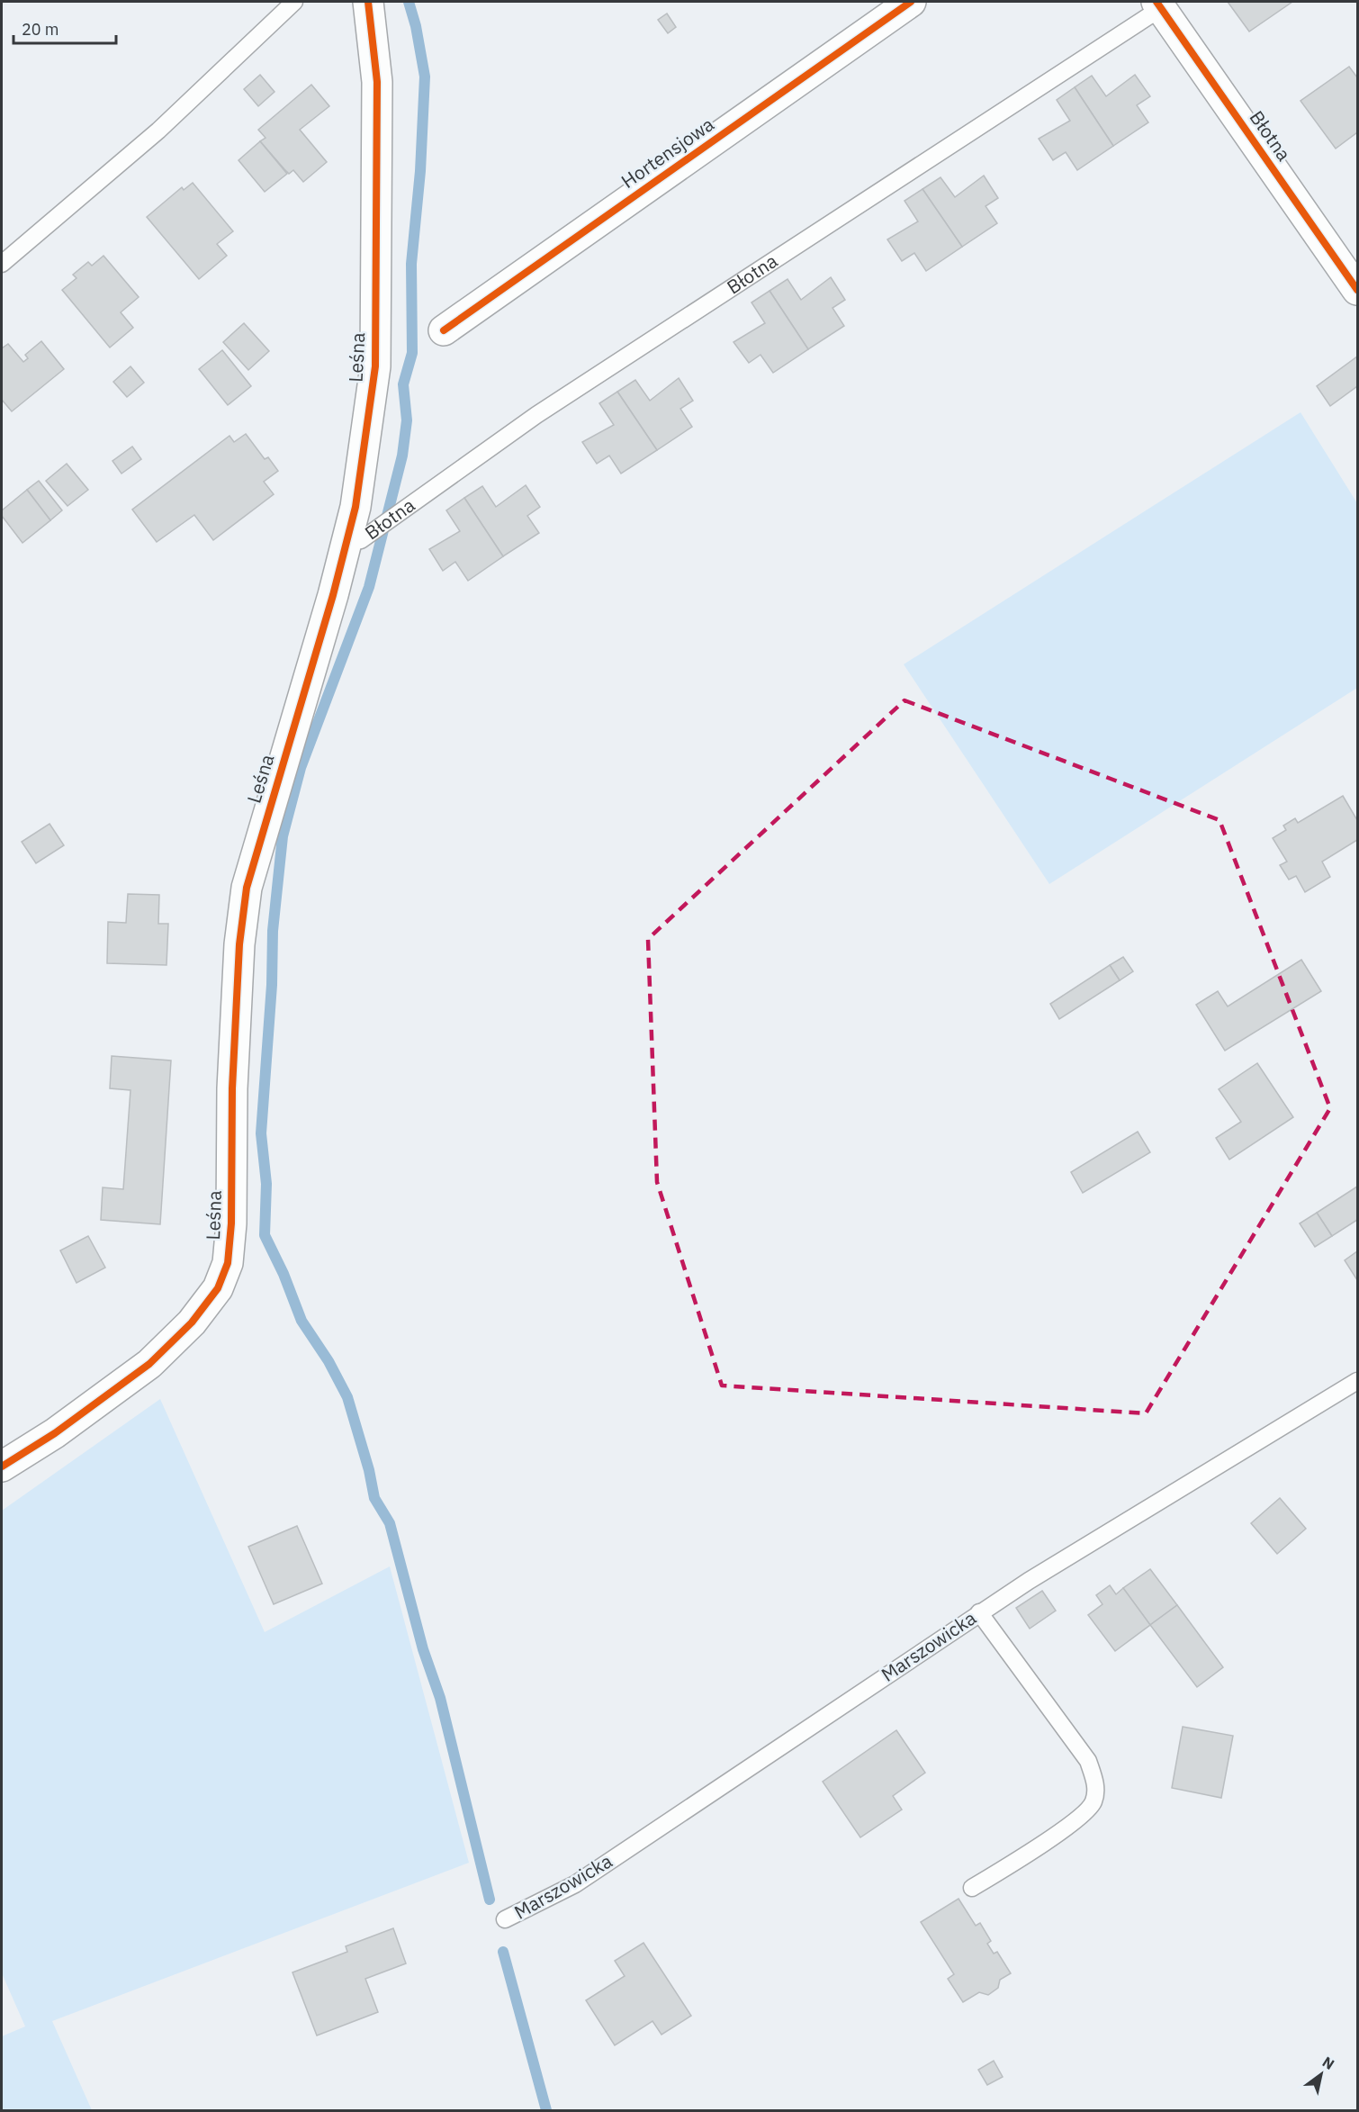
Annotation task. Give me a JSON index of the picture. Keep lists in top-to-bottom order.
{
  "streets": {
    "street": ["Błotna", "Hortensjowa", "Leśna"],
    "lane": ["Marszowicka"]
  },
  "crossings": [
    ["Błotna", "Leśna"]
  ],
  "scale_bar": "20 m",
  "north": "top right"
}
